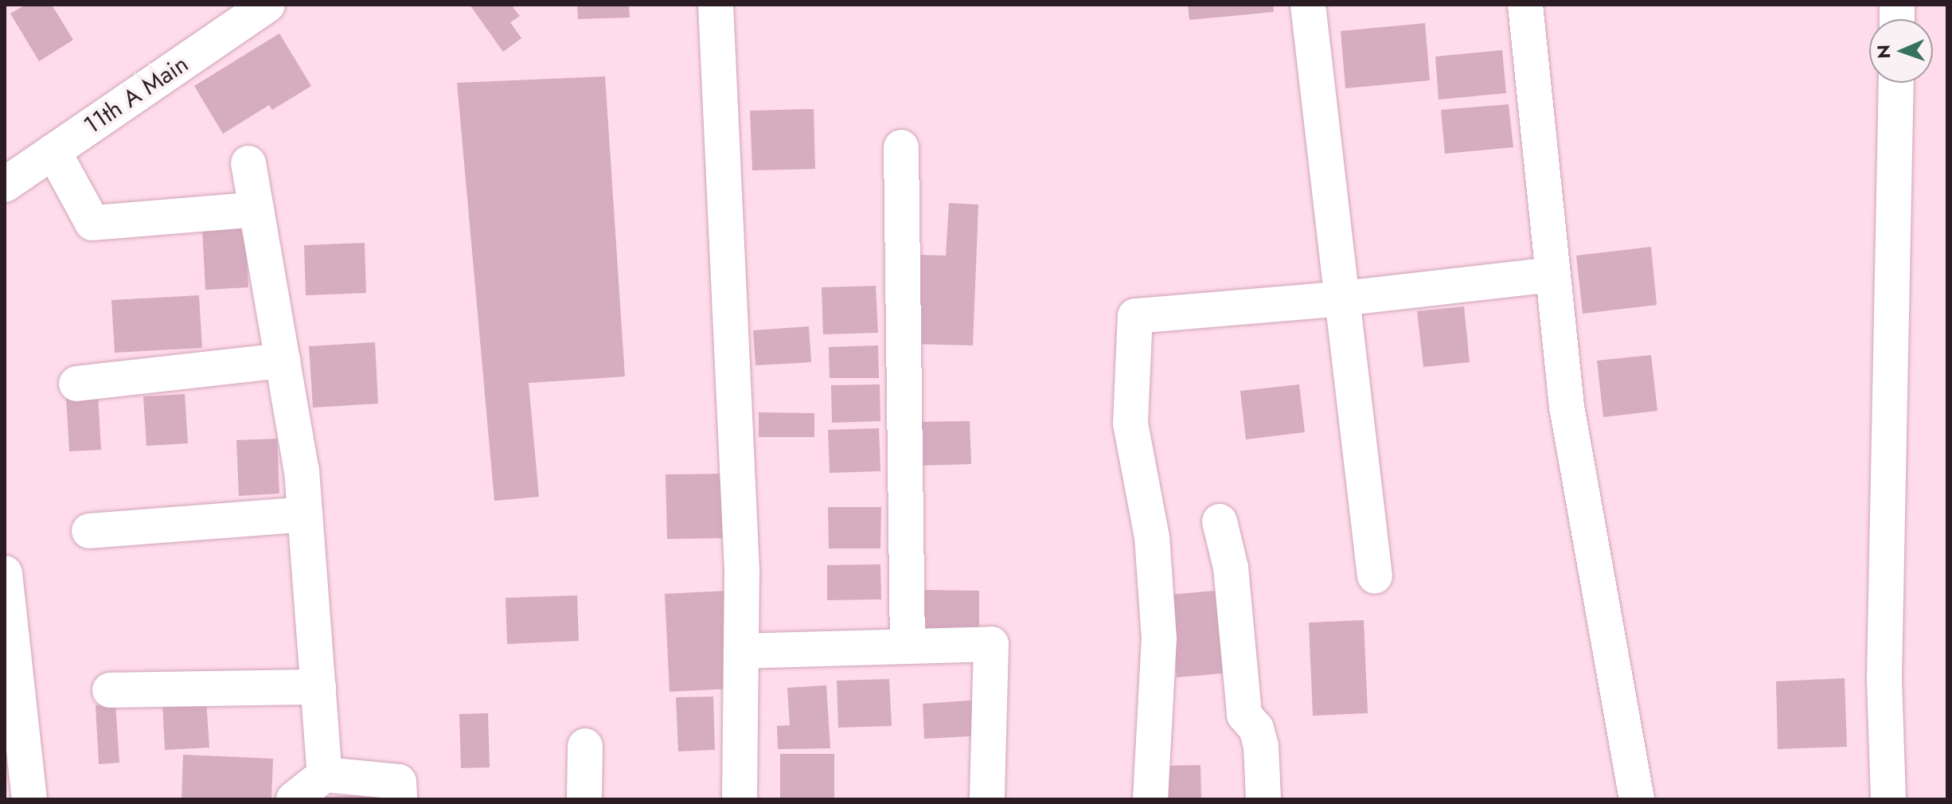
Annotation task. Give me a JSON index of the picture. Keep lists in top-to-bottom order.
{
  "streets": {
    "street": ["11th A Main"]
  },
  "north": "left"
}
